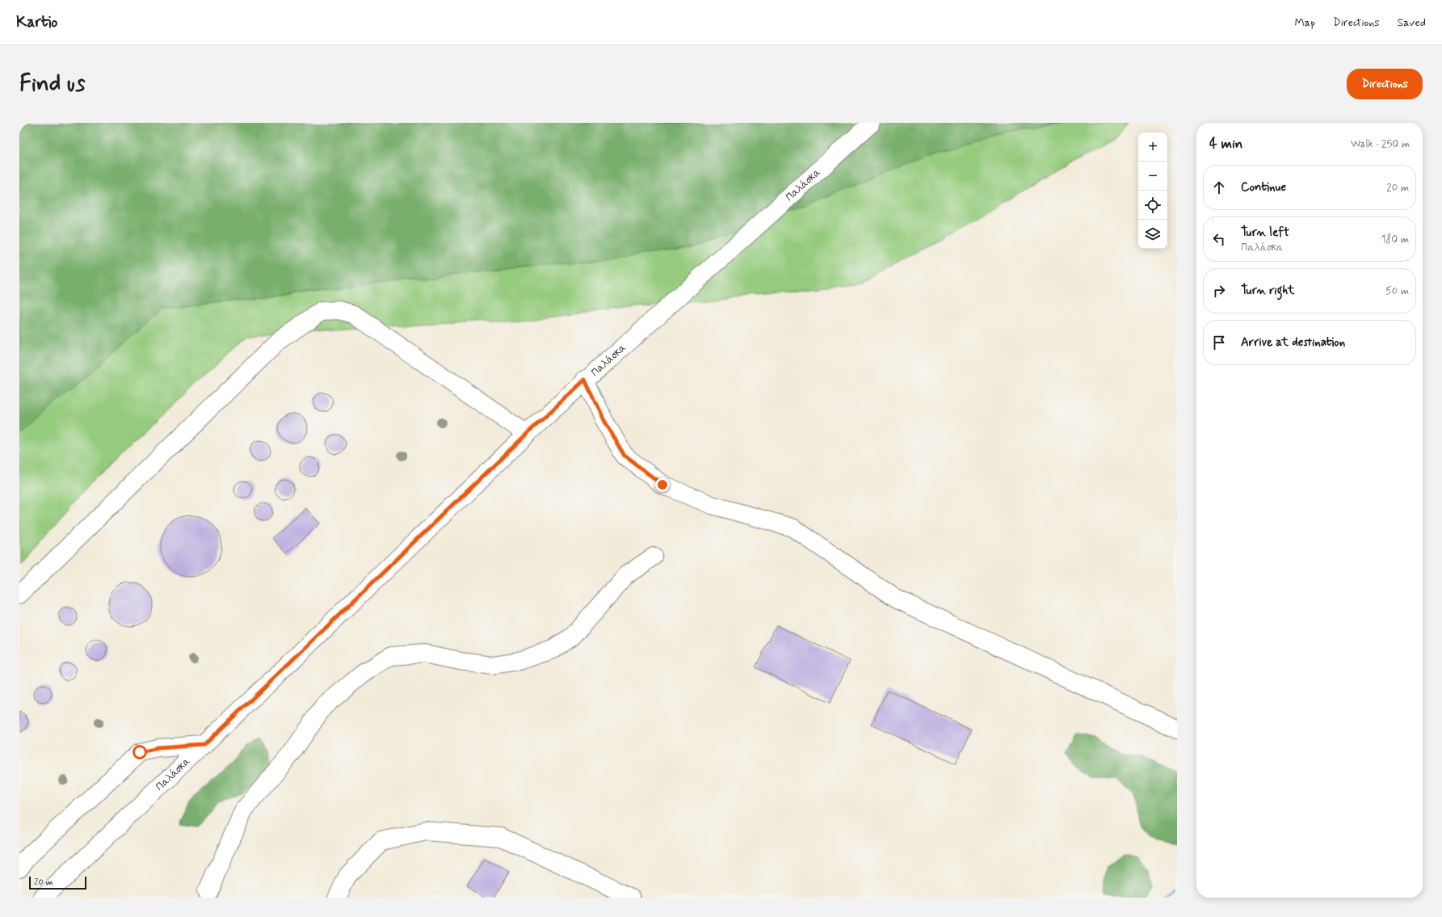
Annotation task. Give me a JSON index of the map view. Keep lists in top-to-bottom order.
{
  "streets": {
    "street": ["Παλάσκα"]
  },
  "scale_bar": "20 m",
  "page": {
    "header": "Kartio",
    "nav": ["Map", "Directions", "Saved"],
    "buttons": "Directions",
    "title": "Find us",
    "heading": ["4 min", "Walk · 250 m"],
    "map_buttons": ["+", "−"],
    "list": [
      ["Continue", "20 m"],
      ["Turn left", "Παλάσκα", "180 m"],
      ["Turn right", "50 m"],
      "Arrive at destination"
    ],
    "scale": "20 m"
  }
}
